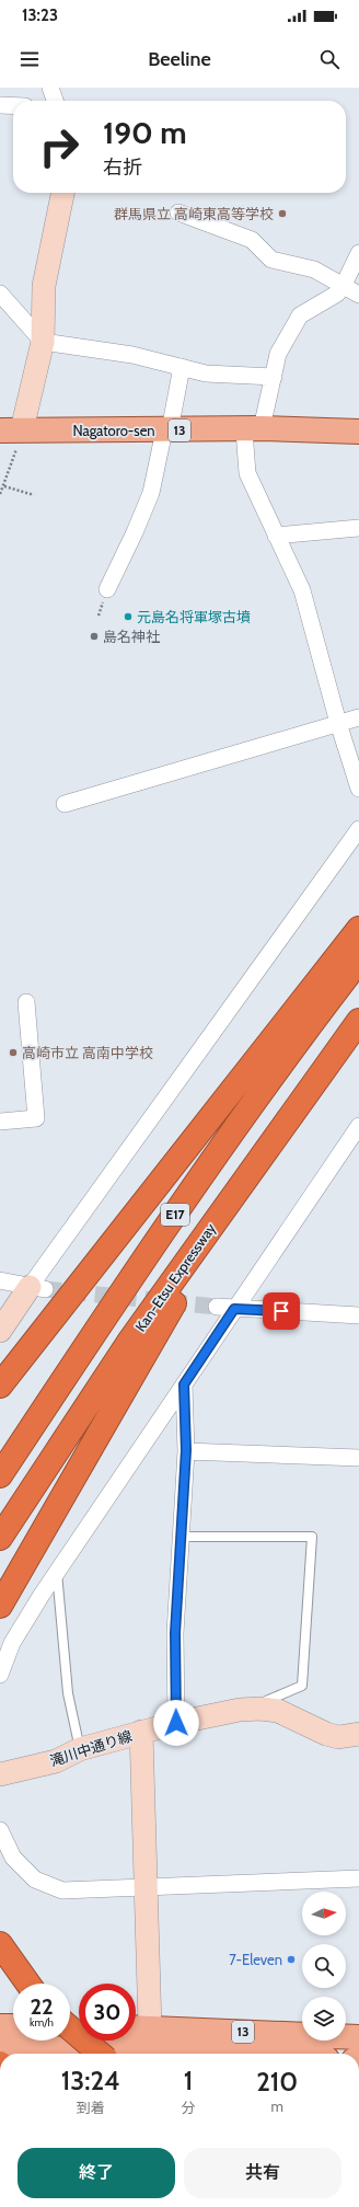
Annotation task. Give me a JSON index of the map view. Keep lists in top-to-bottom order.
{
  "streets": {
    "highway": ["E17", "Kan-Etsu Expressway"],
    "main road": ["Nagatoro-sen", "13"],
    "street": ["滝川中通り線"]
  },
  "places": [
    "群馬県立 高崎東高等学校",
    "元島名将軍塚古墳",
    "島名神社",
    "高崎市立 高南中学校",
    "7-Eleven"
  ],
  "north": "right",
  "page": {
    "status": "13:23",
    "header": "Beeline",
    "turn": ["190 m", "右折"],
    "speed": "22 km/h",
    "limit": "30",
    "eta": [
      "13:24",
      "到着",
      "1",
      "分",
      "210",
      "m"
    ],
    "buttons": ["終了", "共有"]
  }
}
